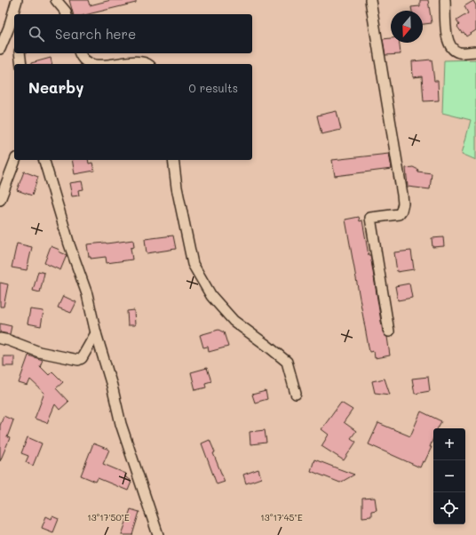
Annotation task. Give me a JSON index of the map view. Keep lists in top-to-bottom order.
{
  "north": "bottom",
  "page": {
    "search": "Search here",
    "heading": ["Nearby", "0 results"],
    "map_buttons": ["+", "−"]
  },
  "coordinates": ["13°17'50\"E", "13°17'45\"E"]
}
